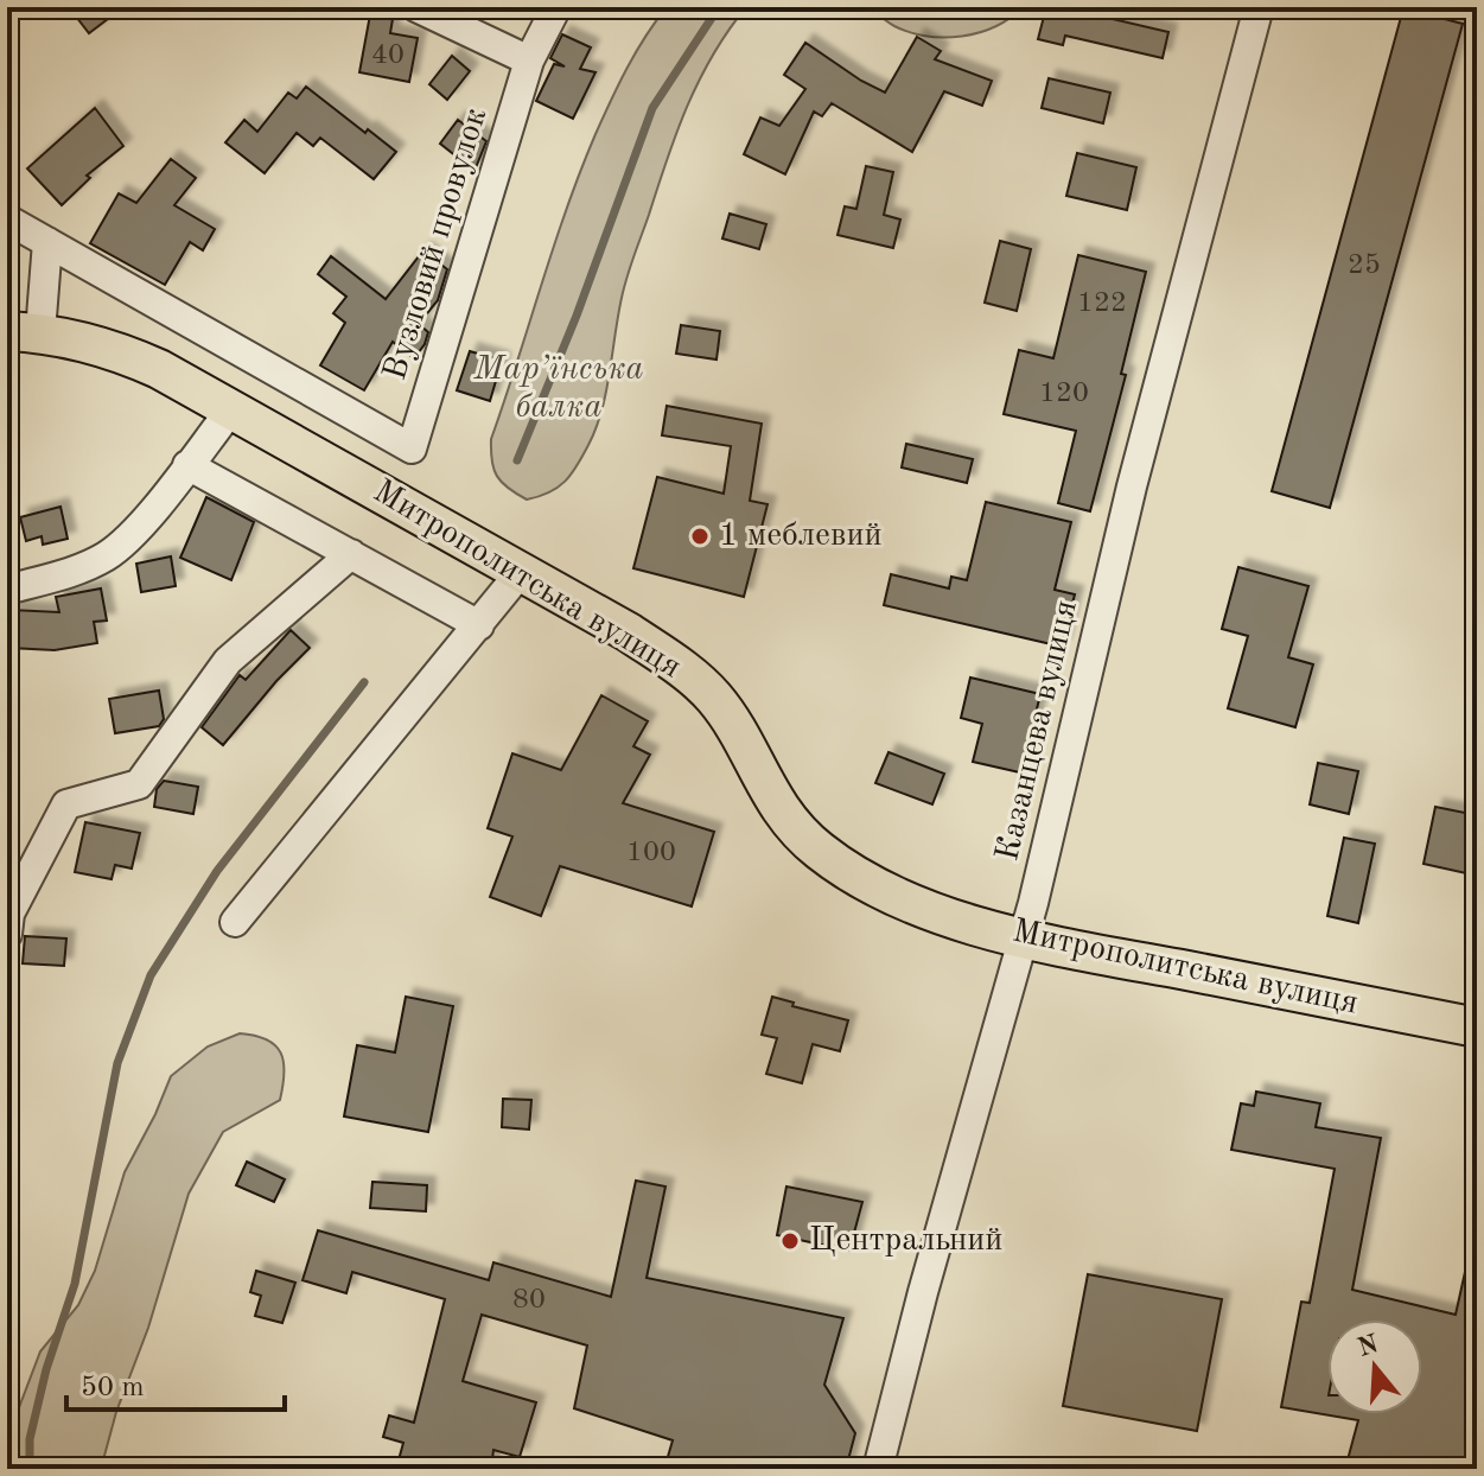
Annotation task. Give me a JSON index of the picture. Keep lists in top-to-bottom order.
{
  "streets": {
    "main road": ["Митрополитська вулиця"],
    "street": ["Вузловий провулок", "Казанцева вулиця"]
  },
  "crossings": [
    ["Митрополитська вулиця", "Казанцева вулиця"]
  ],
  "parks": ["Мар’їнська балка"],
  "places": ["1 меблевий", "Центральний"],
  "house_numbers": [
    "40",
    "25",
    "122",
    "120",
    "100",
    "80"
  ],
  "scale_bar": "50 m",
  "north": "top"
}
